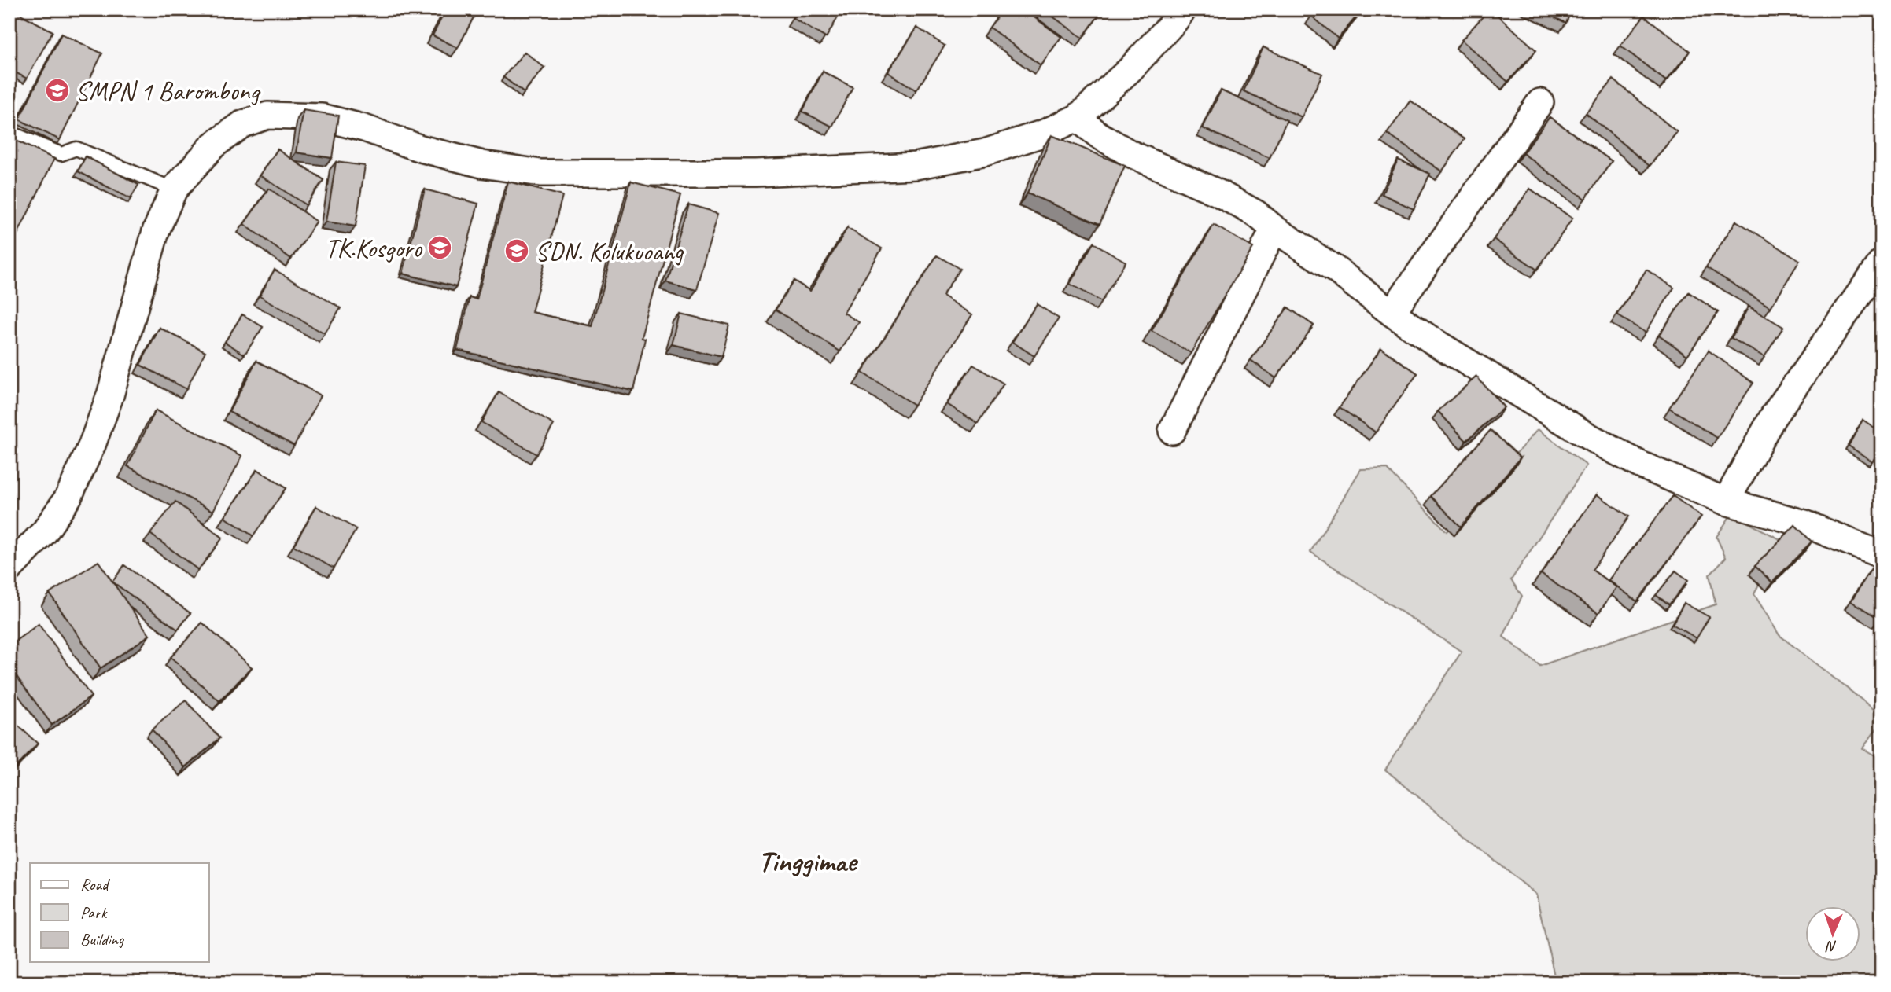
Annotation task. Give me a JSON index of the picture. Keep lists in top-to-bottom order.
{
  "districts": ["Tinggimae"],
  "places": {
    "school or university": ["SMPN 1 Barombong", "TK.Kosgoro", "SDN. Kolukuoang"]
  },
  "legend": ["Road", "Park", "Building"],
  "north": "bottom"
}
